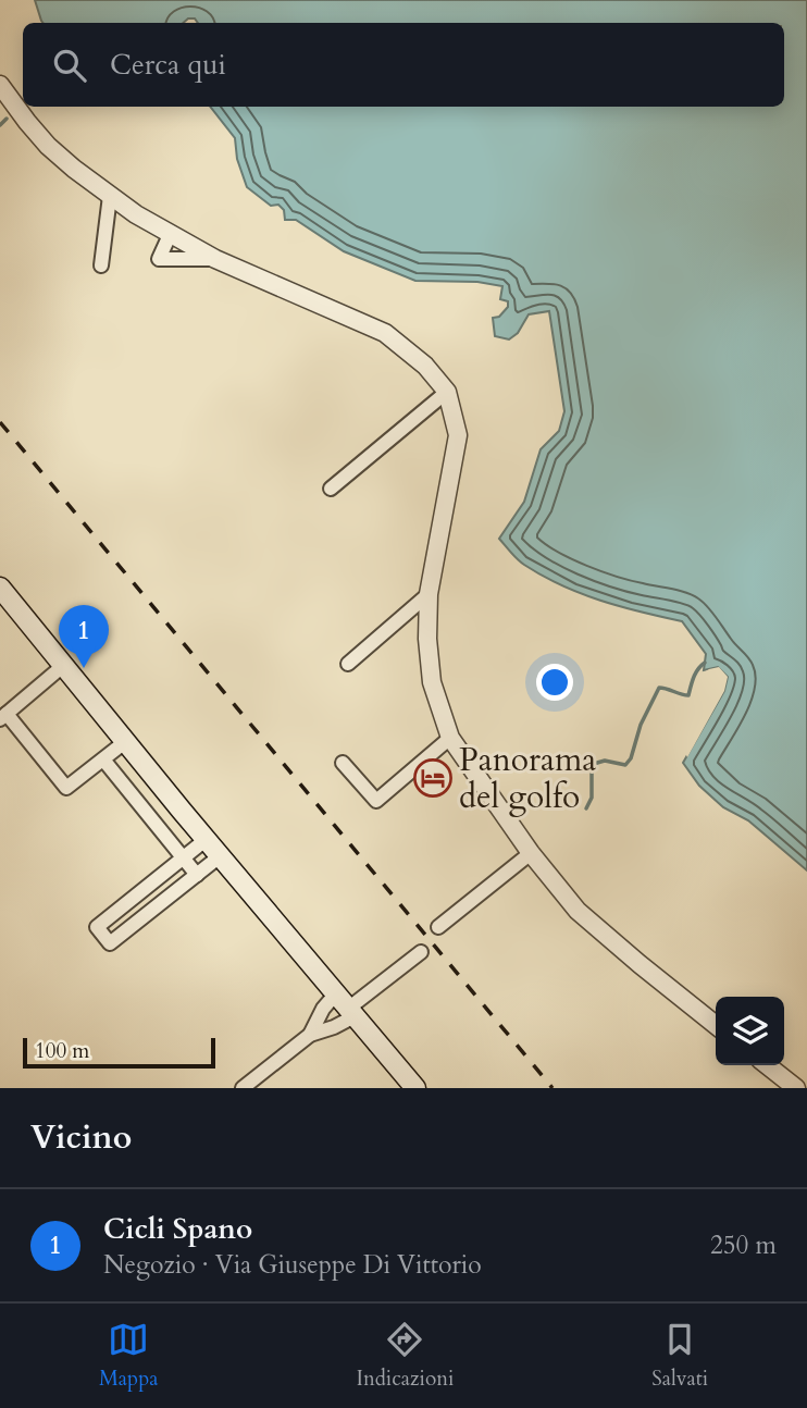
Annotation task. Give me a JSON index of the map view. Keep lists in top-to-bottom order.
{
  "places": {
    "hotel": ["Panorama del golfo"]
  },
  "scale_bar": "100 m",
  "page": {
    "search": "Cerca qui",
    "pins": "1",
    "scale": "100 m",
    "heading": "Vicino",
    "list": [
      {
        "mark": "1",
        "name": "Cicli Spano",
        "note": "Negozio · Via Giuseppe Di Vittorio",
        "value": "250 m"
      }
    ],
    "nav": ["Mappa", "Indicazioni", "Salvati"]
  }
}
